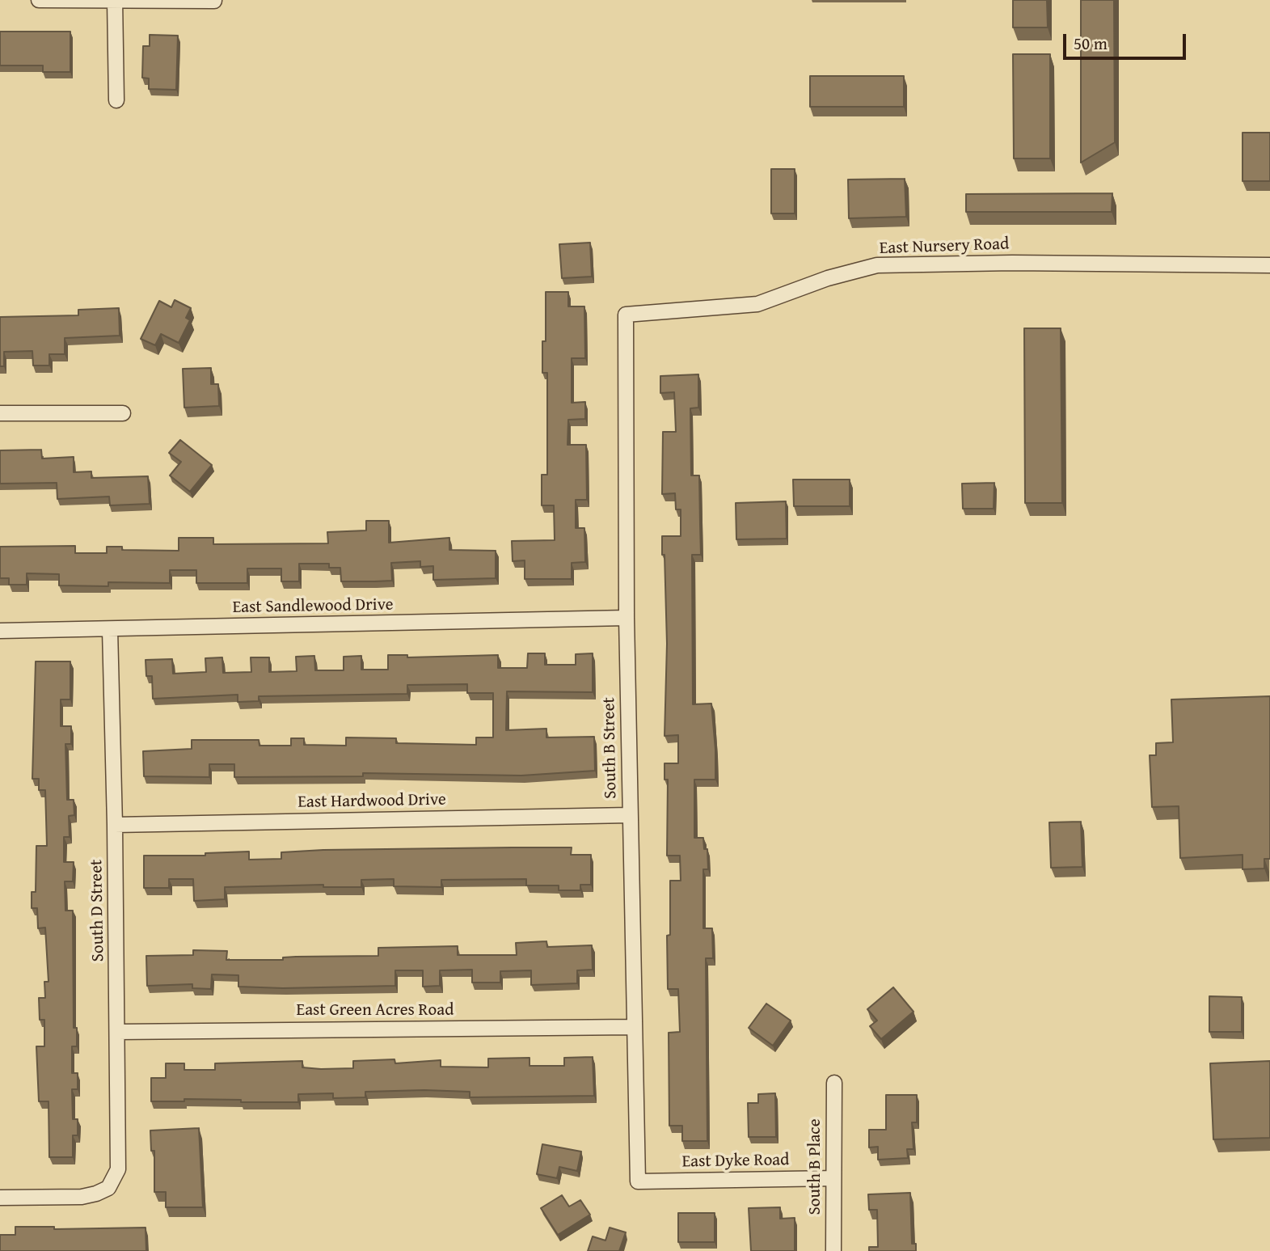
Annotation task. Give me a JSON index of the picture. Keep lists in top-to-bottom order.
{
  "streets": {
    "street": [
      "East Nursery Road",
      "East Sandlewood Drive",
      "South B Street",
      "East Hardwood Drive",
      "South D Street",
      "East Green Acres Road",
      "East Dyke Road",
      "South B Place"
    ]
  },
  "crossings": [
    ["East Nursery Road", "South B Street"],
    ["East Sandlewood Drive", "South B Street"],
    ["East Sandlewood Drive", "South D Street"],
    ["South B Street", "East Hardwood Drive"],
    ["South B Street", "East Green Acres Road"],
    ["South B Street", "East Dyke Road"],
    ["East Hardwood Drive", "South D Street"],
    ["South D Street", "East Green Acres Road"],
    ["East Dyke Road", "South B Place"]
  ],
  "scale_bar": "50 m"
}
